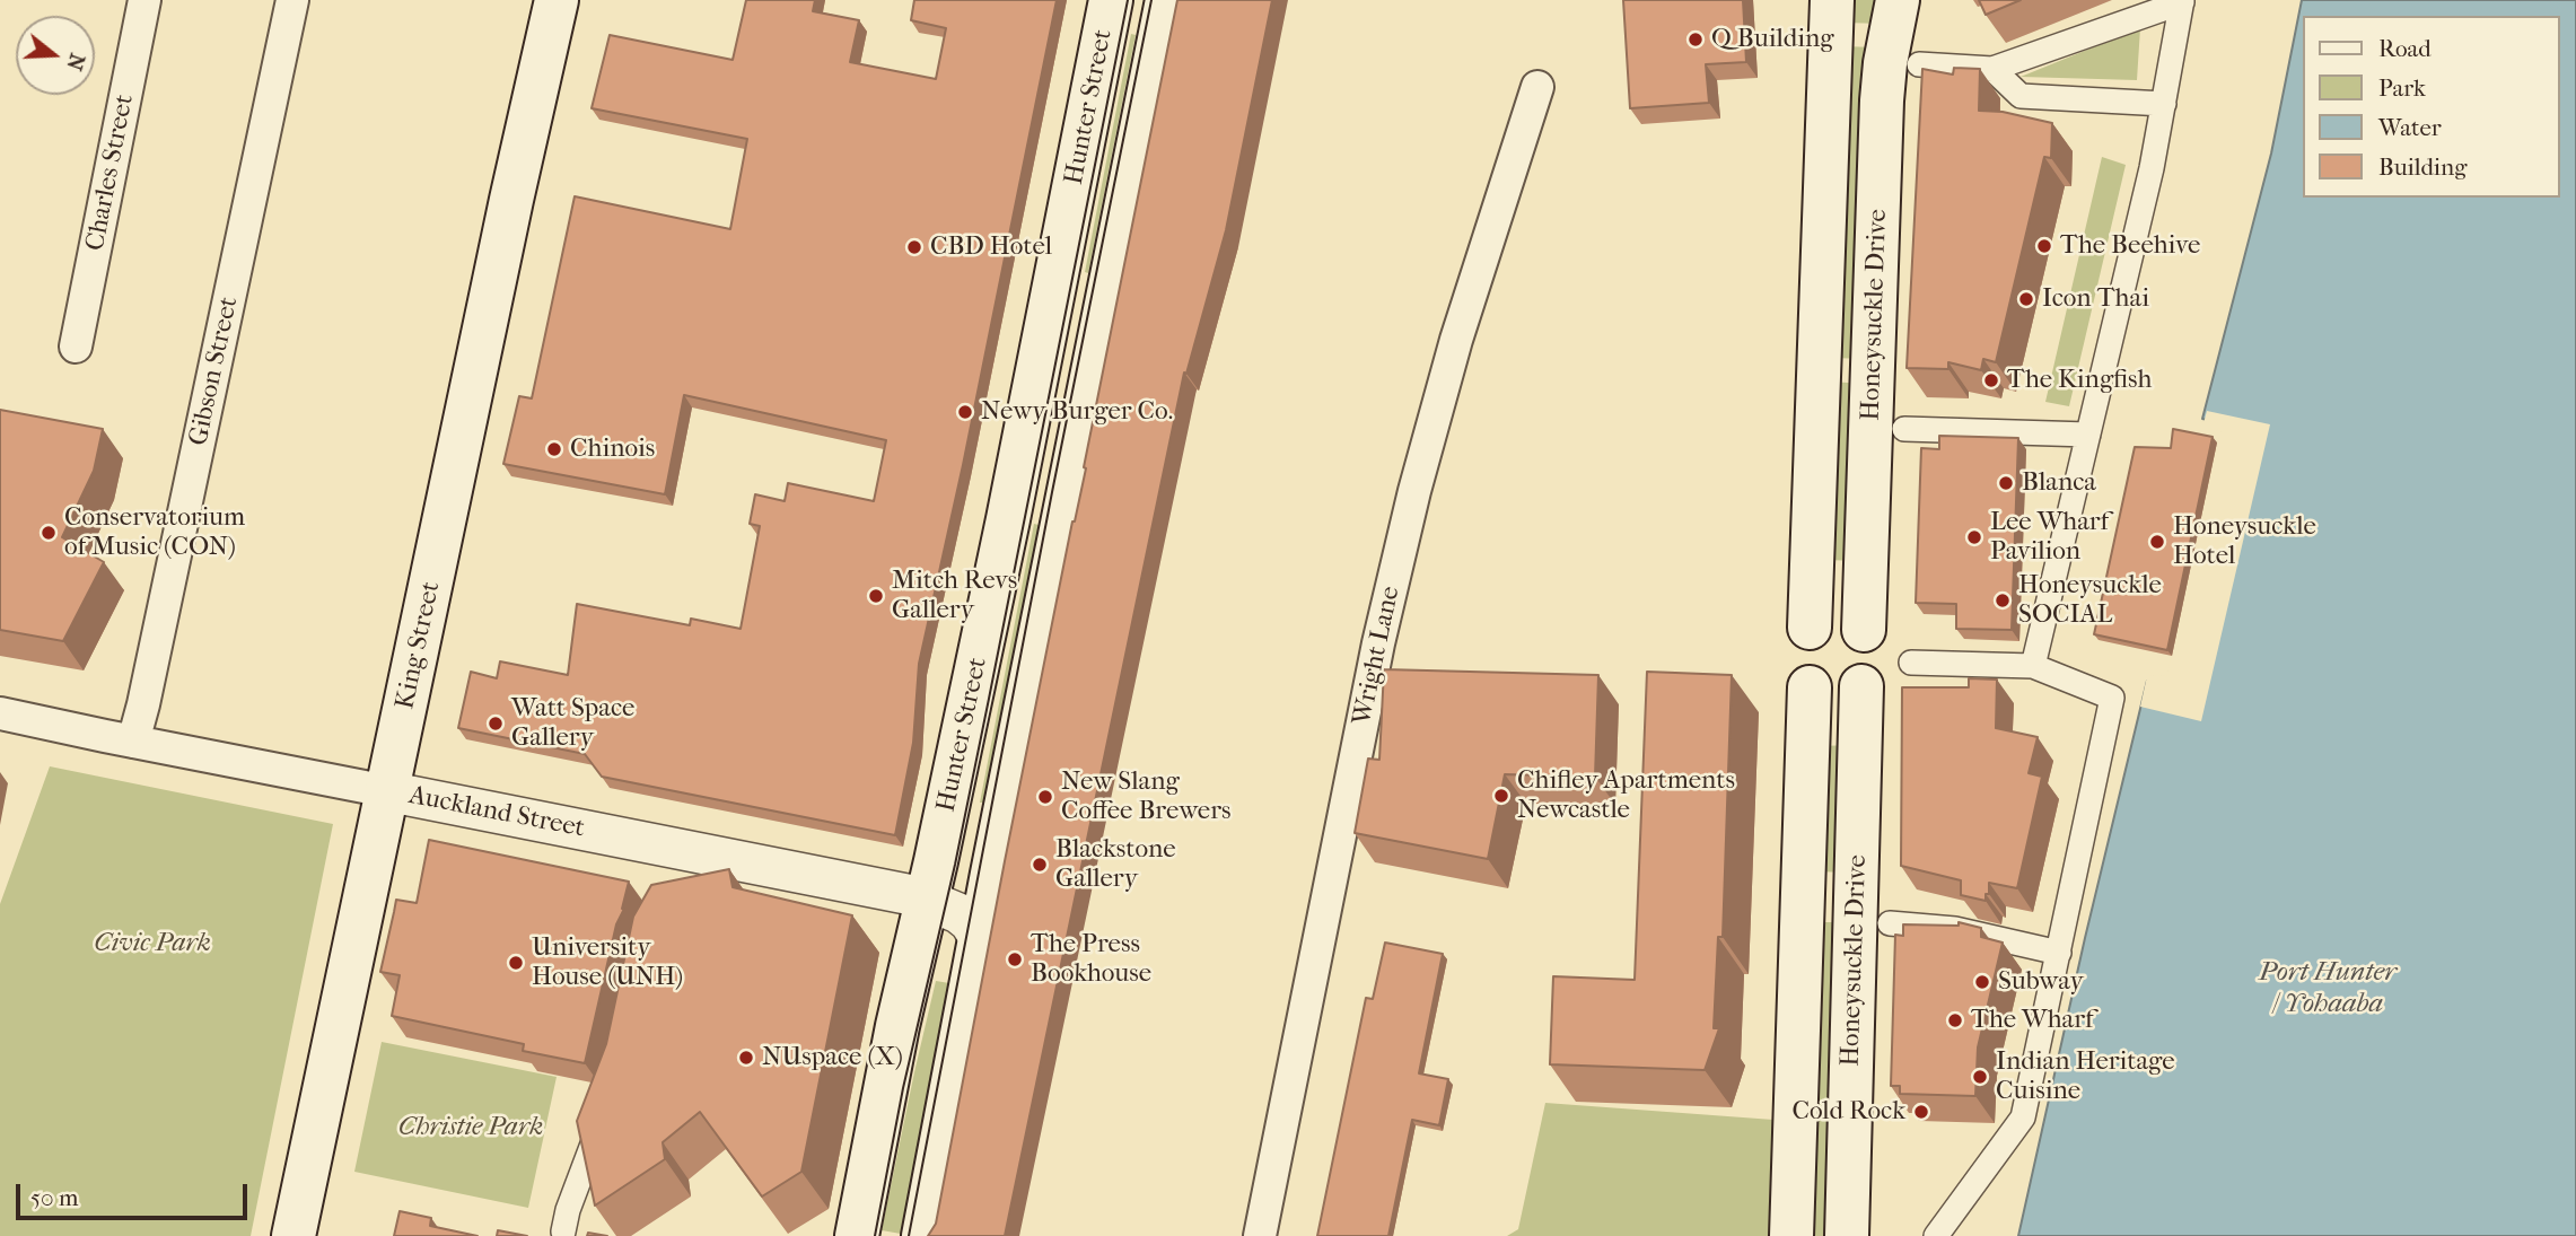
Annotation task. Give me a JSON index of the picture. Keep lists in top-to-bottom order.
{
  "streets": {
    "main road": ["Hunter Street", "Honeysuckle Drive", "King Street"],
    "street": [
      "Charles Street",
      "Gibson Street",
      "Wright Lane",
      "Auckland Street"
    ]
  },
  "crossings": [
    ["Hunter Street", "Auckland Street"],
    ["Gibson Street", "Auckland Street"],
    ["King Street", "Auckland Street"]
  ],
  "water": ["Port Hunter / Yohaaba"],
  "parks": ["Civic Park", "Christie Park"],
  "places": [
    "Q Building",
    "The Beehive",
    "CBD Hotel",
    "Icon Thai",
    "The Kingfish",
    "Newy Burger Co.",
    "Chinois",
    "Blanca",
    "Conservatorium of Music (CON)",
    "Lee Wharf Pavilion",
    "Honeysuckle Hotel",
    "Mitch Revs Gallery",
    "Honeysuckle SOCIAL",
    "Watt Space Gallery",
    "Chifley Apartments Newcastle",
    "New Slang Coffee Brewers",
    "Blackstone Gallery",
    "The Press Bookhouse",
    "University House (UNH)",
    "Subway",
    "The Wharf",
    "NUspace (X)",
    "Indian Heritage Cuisine",
    "Cold Rock"
  ],
  "legend": [
    "Road",
    "Park",
    "Water",
    "Building"
  ],
  "scale_bar": "50 m",
  "north": "right"
}
